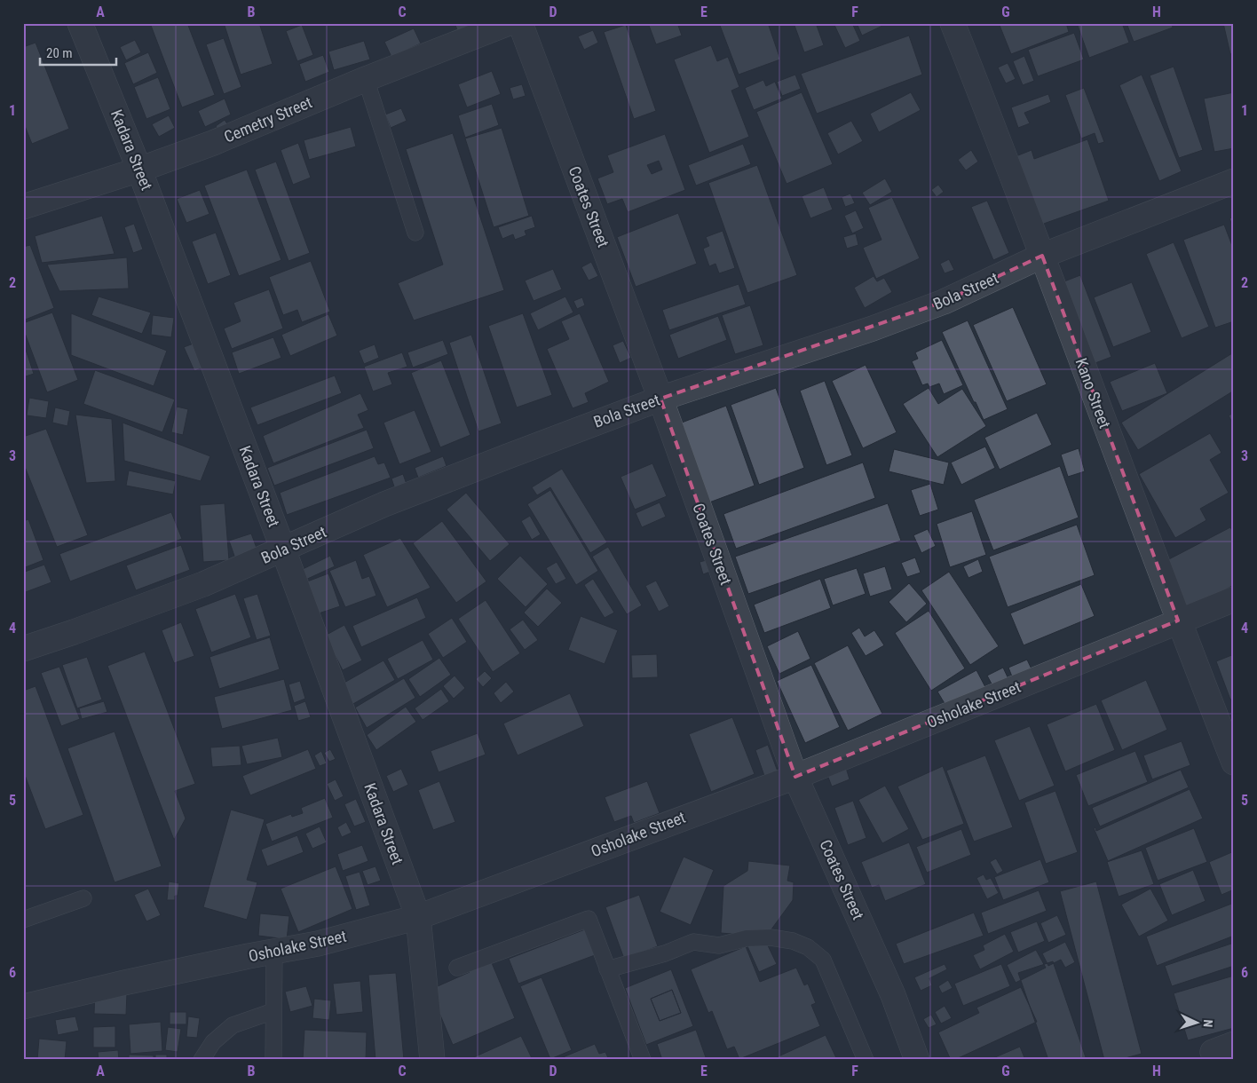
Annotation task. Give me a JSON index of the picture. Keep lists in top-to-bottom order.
{
  "streets": {
    "street": [
      "Cemetry Street",
      "Kadara Street",
      "Coates Street",
      "Bola Street",
      "Kano Street",
      "Osholake Street"
    ]
  },
  "crossings": [
    ["Cemetry Street", "Kadara Street"],
    ["Kadara Street", "Bola Street"],
    ["Kadara Street", "Osholake Street"],
    ["Coates Street", "Bola Street"],
    ["Coates Street", "Osholake Street"],
    ["Bola Street", "Kano Street"],
    ["Kano Street", "Osholake Street"]
  ],
  "scale_bar": "20 m",
  "north": "right",
  "grid": {
    "columns": [
      "A",
      "B",
      "C",
      "D",
      "E",
      "F",
      "G",
      "H"
    ],
    "rows": [
      "1",
      "2",
      "3",
      "4",
      "5",
      "6"
    ]
  }
}
